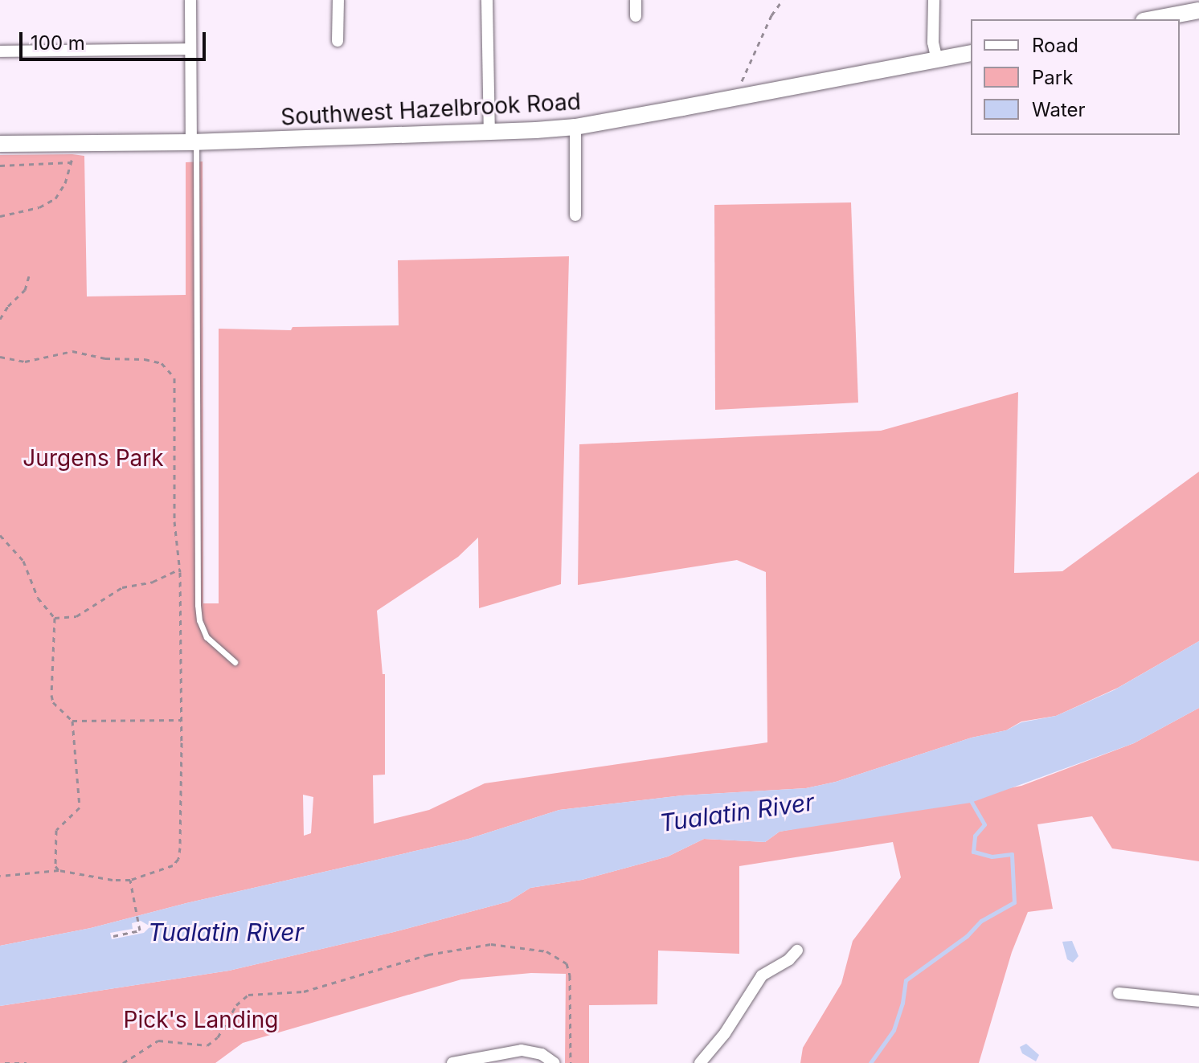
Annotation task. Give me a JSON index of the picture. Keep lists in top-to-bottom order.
{
  "streets": {
    "street": ["Southwest Hazelbrook Road"]
  },
  "water": ["Tualatin River"],
  "parks": ["Jurgens Park", "Pick's Landing"],
  "legend": ["Road", "Park", "Water"],
  "scale_bar": "100 m"
}
